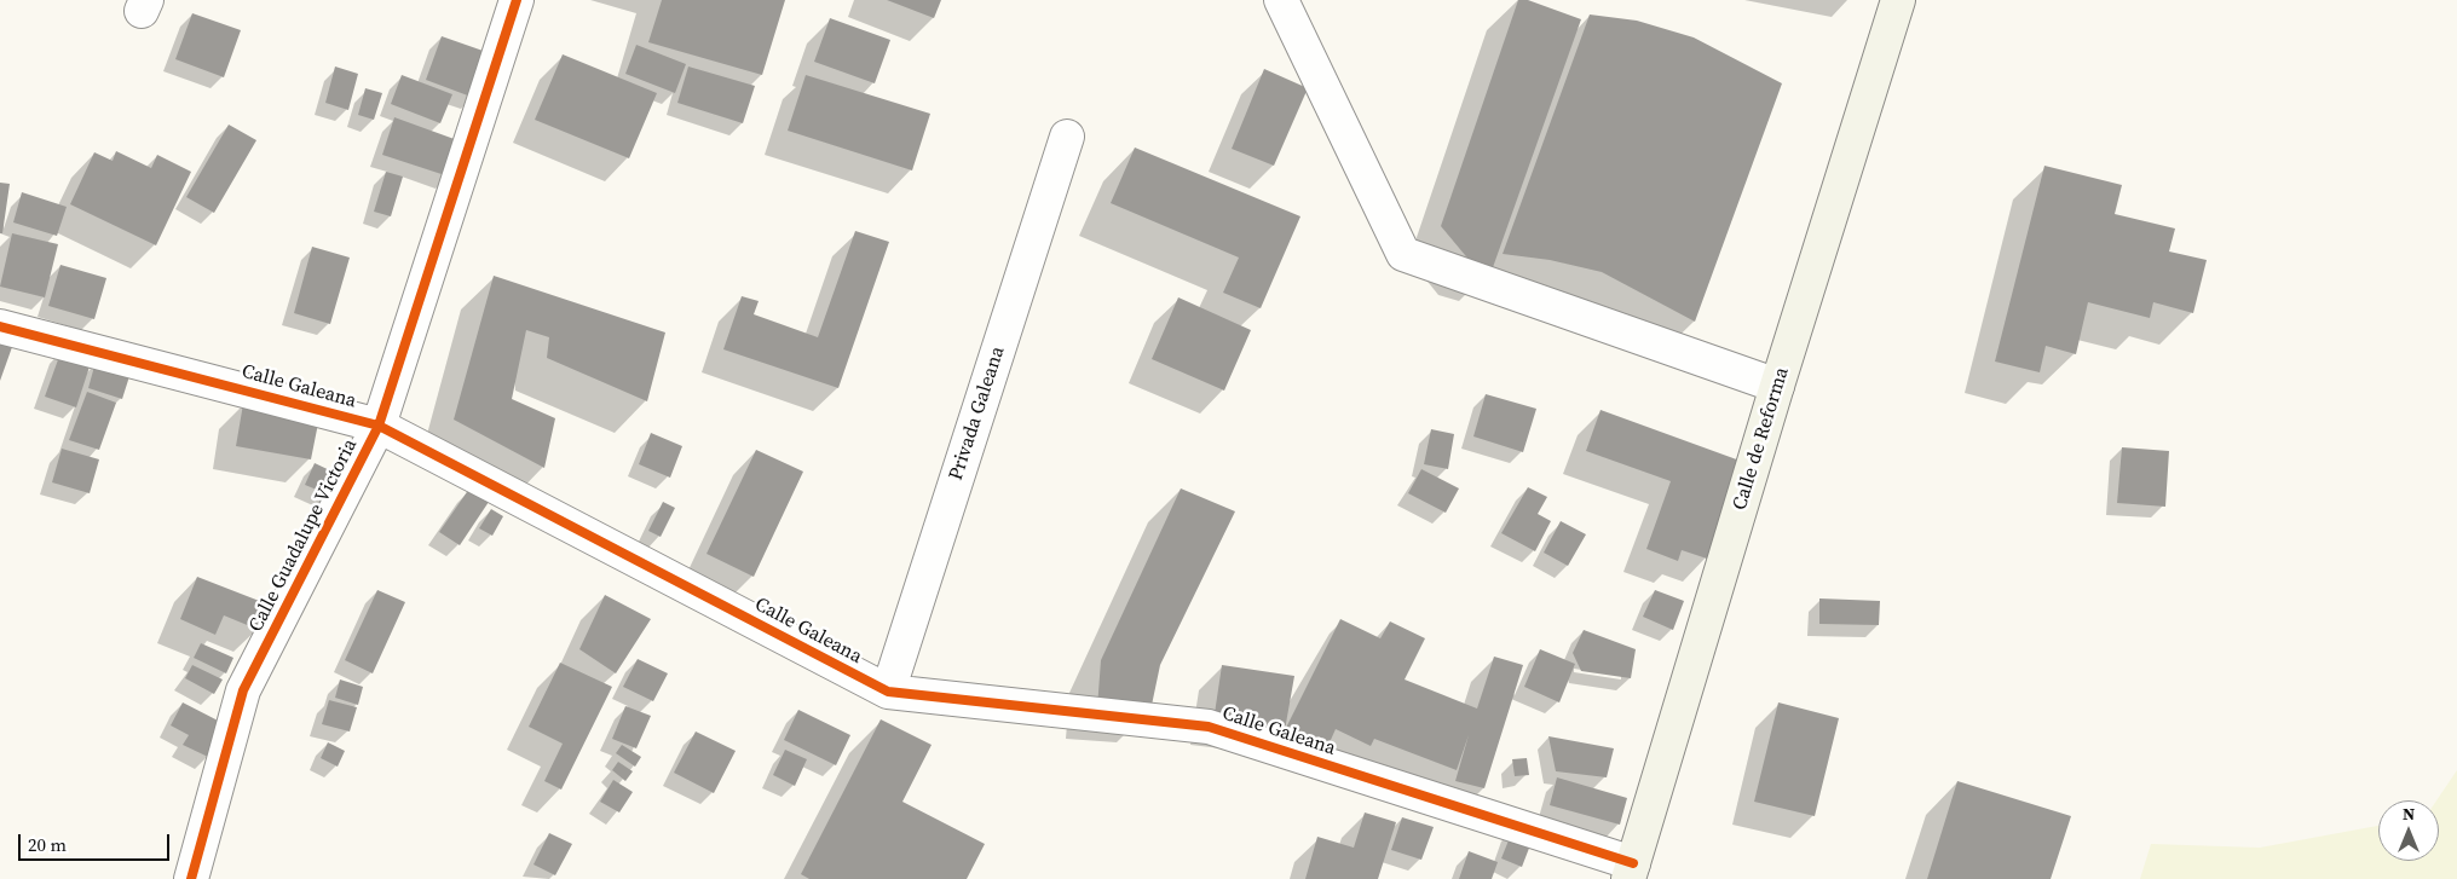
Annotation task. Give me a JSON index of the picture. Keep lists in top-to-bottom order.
{
  "streets": {
    "main road": ["Calle de Reforma"],
    "street": ["Calle Galeana", "Privada Galeana", "Calle Guadalupe Victoria"]
  },
  "crossings": [
    ["Calle Galeana", "Privada Galeana"],
    ["Calle Galeana", "Calle de Reforma"],
    ["Calle Galeana", "Calle Guadalupe Victoria"]
  ],
  "scale_bar": "20 m",
  "north": "top"
}
